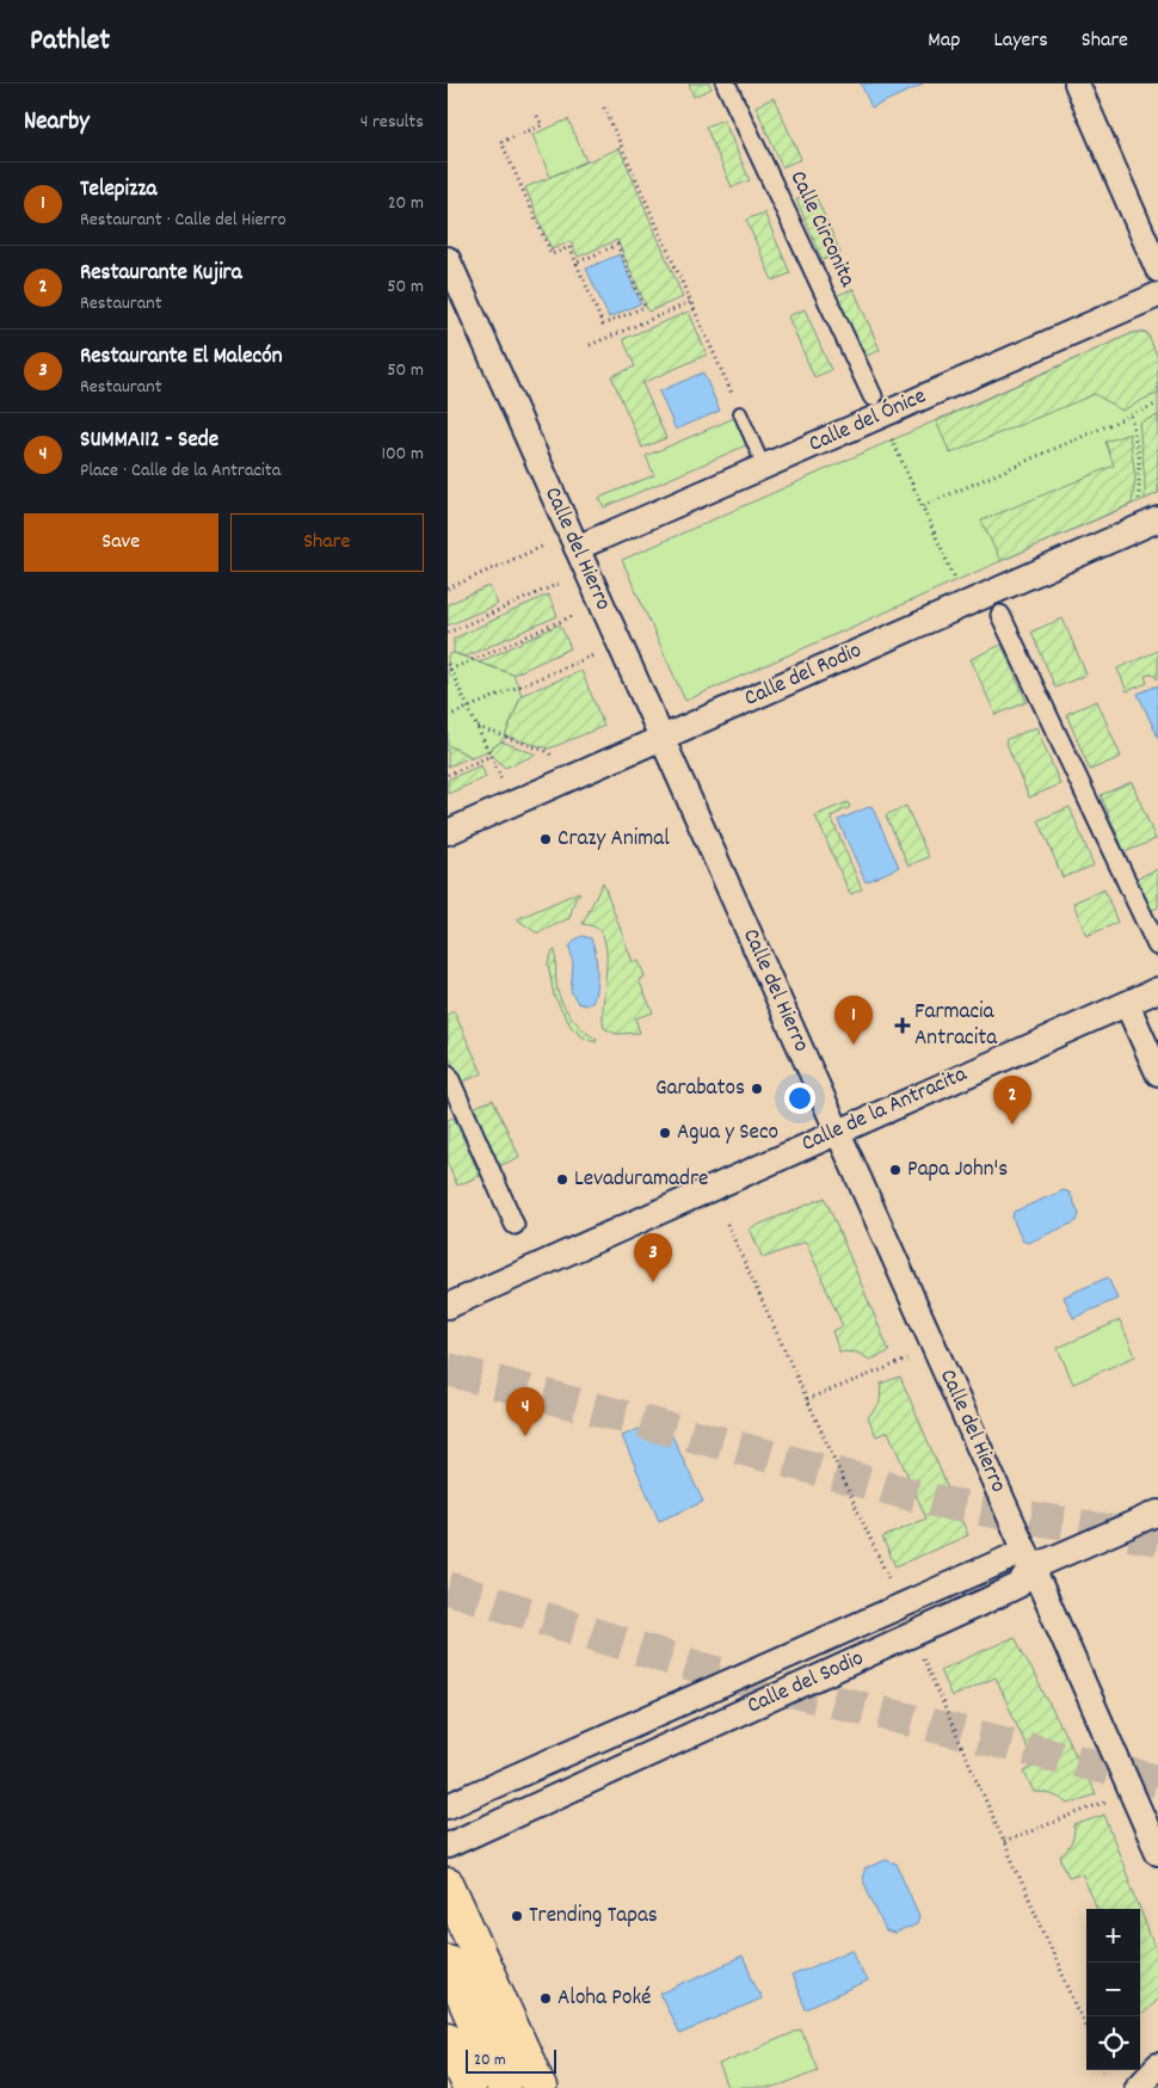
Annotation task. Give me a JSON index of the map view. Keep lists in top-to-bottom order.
{
  "streets": {
    "street": [
      "Calle Circonita",
      "Calle del Ónice",
      "Calle del Hierro",
      "Calle del Rodio",
      "Calle de la Antracita",
      "Calle del Sodio"
    ]
  },
  "crossings": [
    ["Calle del Ónice", "Calle del Hierro"],
    ["Calle del Hierro", "Calle del Rodio"],
    ["Calle del Hierro", "Calle de la Antracita"],
    ["Calle del Hierro", "Calle del Sodio"]
  ],
  "places": {
    "other": [
      "Crazy Animal",
      "Garabatos",
      "Agua y Seco",
      "Papa John's",
      "Levaduramadre",
      "Trending Tapas",
      "Aloha Poké"
    ],
    "health": ["Farmacia Antracita"]
  },
  "scale_bar": "20 m",
  "page": {
    "header": "Pathlet",
    "nav": ["Map", "Layers", "Share"],
    "heading": ["Nearby", "4 results"],
    "list": [
      {
        "mark": "1",
        "name": "Telepizza",
        "note": "Restaurant · Calle del Hierro",
        "value": "20 m"
      },
      {
        "mark": "2",
        "name": "Restaurante Kujira",
        "note": "Restaurant",
        "value": "50 m"
      },
      {
        "mark": "3",
        "name": "Restaurante El Malecón",
        "note": "Restaurant",
        "value": "50 m"
      },
      {
        "mark": "4",
        "name": "SUMMA112 - Sede",
        "note": "Place · Calle de la Antracita",
        "value": "100 m"
      }
    ],
    "buttons": ["Save", "Share"],
    "pins": [
      "1",
      "2",
      "3",
      "4"
    ],
    "map_buttons": ["+", "−"],
    "scale": "20 m"
  }
}
